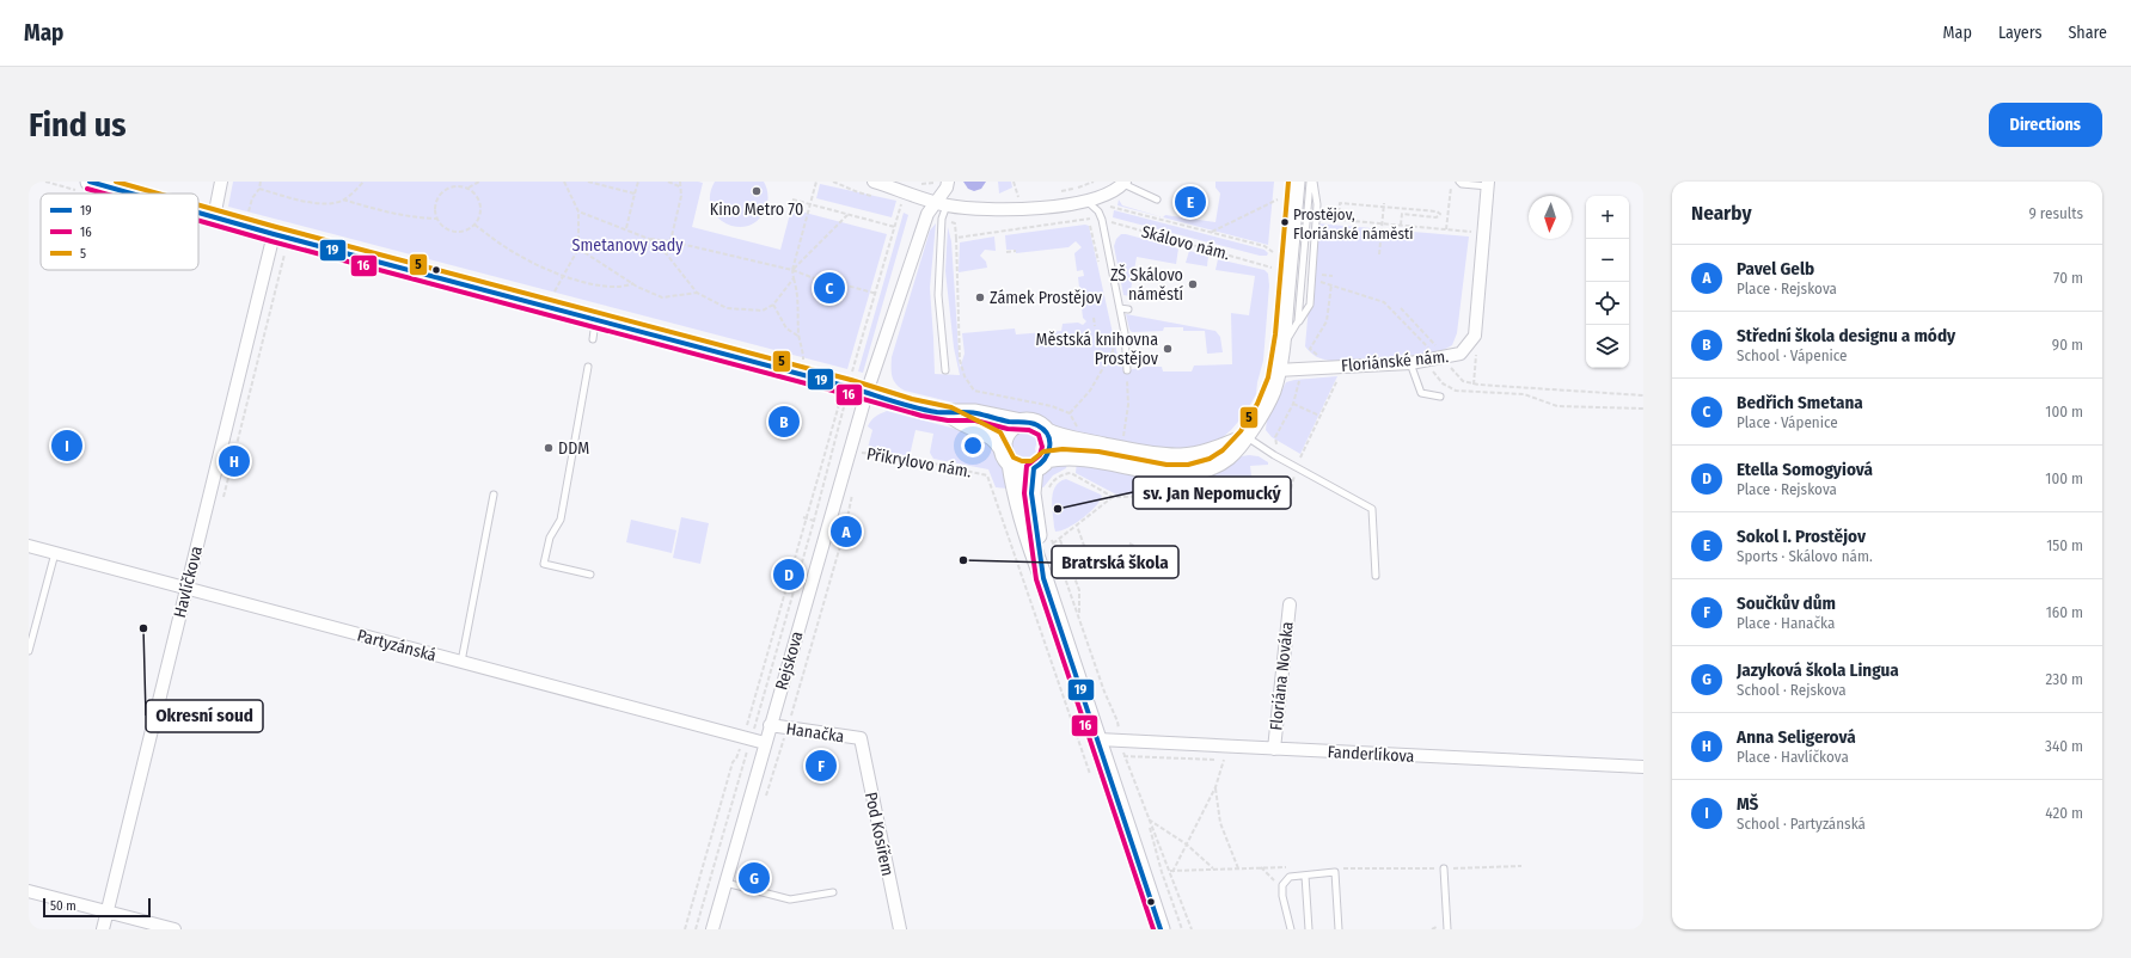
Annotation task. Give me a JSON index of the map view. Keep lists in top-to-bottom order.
{
  "streets": {
    "street": [
      "Floriánské nám.",
      "Havlíčkova",
      "Partyzánská",
      "Rejskova",
      "Floriána Nováka",
      "Hanačka",
      "Fanderlíkova",
      "Pod Kosířem"
    ],
    "path": ["Skálovo nám.", "Přikrylovo nám."]
  },
  "crossings": [
    ["Přikrylovo nám.", "Rejskova"],
    ["Havlíčkova", "Partyzánská"],
    ["Partyzánská", "Rejskova"],
    ["Rejskova", "Hanačka"],
    ["Floriána Nováka", "Fanderlíkova"],
    ["Hanačka", "Pod Kosířem"]
  ],
  "parks": ["Smetanovy sady"],
  "places": [
    "Kino Metro 70",
    "Prostějov, Floriánské náměstí",
    "ZŠ Skálovo náměstí",
    "Zámek Prostějov",
    "Městská knihovna Prostějov",
    "DDM",
    "sv. Jan Nepomucký",
    "Bratrská škola",
    "Okresní soud"
  ],
  "lines": ["transit line 19", "transit line 5", "transit line 16"],
  "legend": ["19", "16", "5"],
  "scale_bar": "50 m",
  "north": "bottom",
  "page": {
    "header": "Map",
    "nav": ["Map", "Layers", "Share"],
    "buttons": "Directions",
    "title": "Find us",
    "heading": ["Nearby", "9 results"],
    "pins": [
      "E",
      "C",
      "B",
      "I",
      "H",
      "A",
      "D",
      "F",
      "G"
    ],
    "map_buttons": ["+", "−"],
    "list": [
      {
        "mark": "A",
        "name": "Pavel Gelb",
        "note": "Place · Rejskova",
        "value": "70 m"
      },
      {
        "mark": "B",
        "name": "Střední škola designu a módy",
        "note": "School · Vápenice",
        "value": "90 m"
      },
      {
        "mark": "C",
        "name": "Bedřich Smetana",
        "note": "Place · Vápenice",
        "value": "100 m"
      },
      {
        "mark": "D",
        "name": "Etella Somogyiová",
        "note": "Place · Rejskova",
        "value": "100 m"
      },
      {
        "mark": "E",
        "name": "Sokol I. Prostějov",
        "note": "Sports · Skálovo nám.",
        "value": "150 m"
      },
      {
        "mark": "F",
        "name": "Součkův dům",
        "note": "Place · Hanačka",
        "value": "160 m"
      },
      {
        "mark": "G",
        "name": "Jazyková škola Lingua",
        "note": "School · Rejskova",
        "value": "230 m"
      },
      {
        "mark": "H",
        "name": "Anna Seligerová",
        "note": "Place · Havlíčkova",
        "value": "340 m"
      },
      {
        "mark": "I",
        "name": "MŠ",
        "note": "School · Partyzánská",
        "value": "420 m"
      }
    ],
    "scale": "50 m"
  }
}
